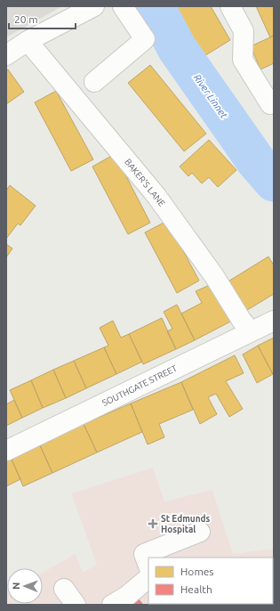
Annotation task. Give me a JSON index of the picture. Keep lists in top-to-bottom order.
{
  "streets": {
    "street": ["BAKER'S LANE", "SOUTHGATE STREET"]
  },
  "crossings": [
    ["BAKER'S LANE", "SOUTHGATE STREET"]
  ],
  "water": ["River Linnet"],
  "places": {
    "health": ["St Edmunds Hospital"]
  },
  "legend": ["Homes", "Health"],
  "scale_bar": "20 m",
  "north": "left"
}
